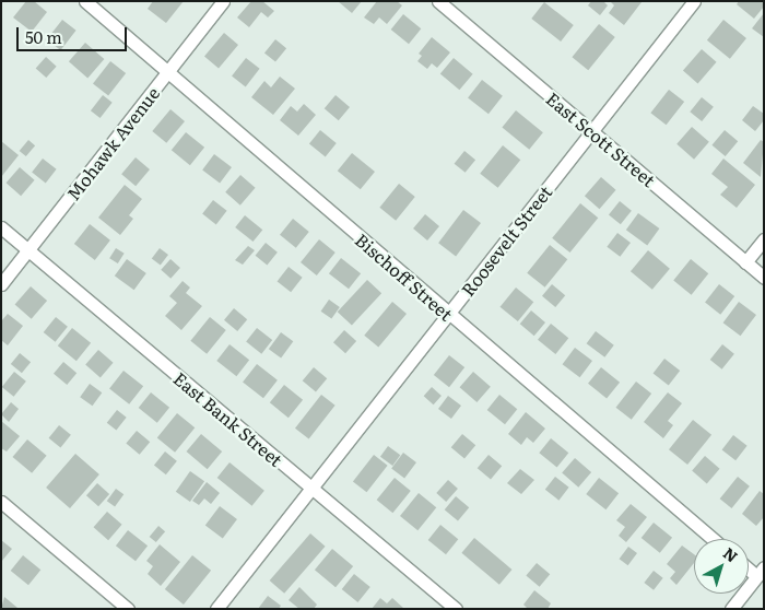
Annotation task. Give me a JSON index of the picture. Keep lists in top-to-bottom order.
{
  "streets": {
    "street": [
      "East Scott Street",
      "Mohawk Avenue",
      "Roosevelt Street",
      "Bischoff Street",
      "East Bank Street"
    ]
  },
  "crossings": [
    ["East Scott Street", "Roosevelt Street"],
    ["Mohawk Avenue", "Bischoff Street"],
    ["Mohawk Avenue", "East Bank Street"],
    ["Roosevelt Street", "Bischoff Street"],
    ["Roosevelt Street", "East Bank Street"]
  ],
  "scale_bar": "50 m",
  "north": "top right"
}
